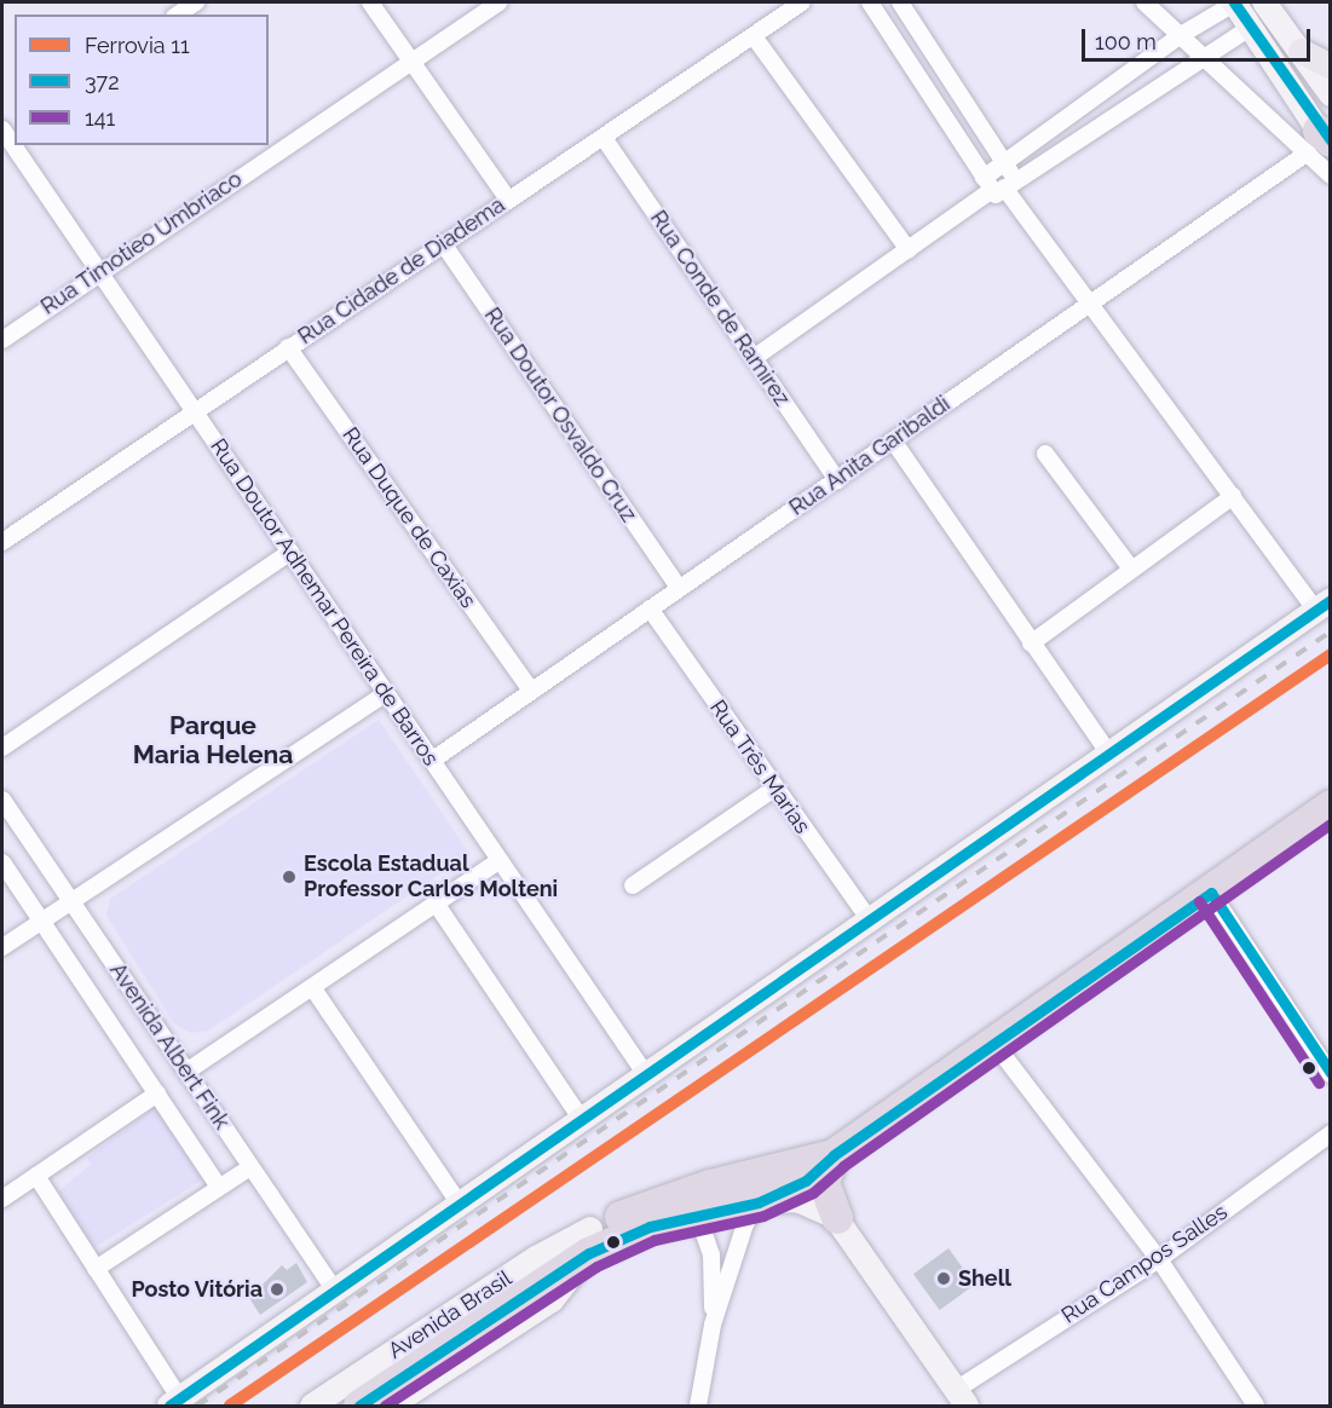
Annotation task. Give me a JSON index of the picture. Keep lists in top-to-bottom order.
{
  "streets": {
    "highway": ["Avenida Brasil"],
    "street": [
      "Rua Timotieo Umbriaco",
      "Rua Cidade de Diadema",
      "Rua Conde de Ramirez",
      "Rua Doutor Osvaldo Cruz",
      "Rua Anita Garibaldi",
      "Rua Duque de Caxias",
      "Rua Doutor Adhemar Pereira de Barros",
      "Rua Três Marias",
      "Avenida Albert Fink",
      "Rua Campos Salles"
    ]
  },
  "crossings": [
    ["Rua Timotieo Umbriaco", "Rua Doutor Adhemar Pereira de Barros"],
    ["Rua Cidade de Diadema", "Rua Conde de Ramirez"],
    ["Rua Cidade de Diadema", "Rua Doutor Osvaldo Cruz"],
    ["Rua Cidade de Diadema", "Rua Duque de Caxias"],
    ["Rua Cidade de Diadema", "Rua Doutor Adhemar Pereira de Barros"],
    ["Rua Conde de Ramirez", "Rua Anita Garibaldi"],
    ["Rua Doutor Osvaldo Cruz", "Rua Anita Garibaldi"],
    ["Rua Anita Garibaldi", "Rua Duque de Caxias"],
    ["Rua Anita Garibaldi", "Rua Doutor Adhemar Pereira de Barros"],
    ["Rua Anita Garibaldi", "Rua Três Marias"]
  ],
  "districts": ["Parque Maria Helena"],
  "places": ["Escola Estadual Professor Carlos Molteni", "Shell", "Posto Vitória"],
  "lines": ["transit line 372", "rail line 11", "transit line 141"],
  "legend": ["Ferrovia 11", "372", "141"],
  "scale_bar": "100 m"
}
